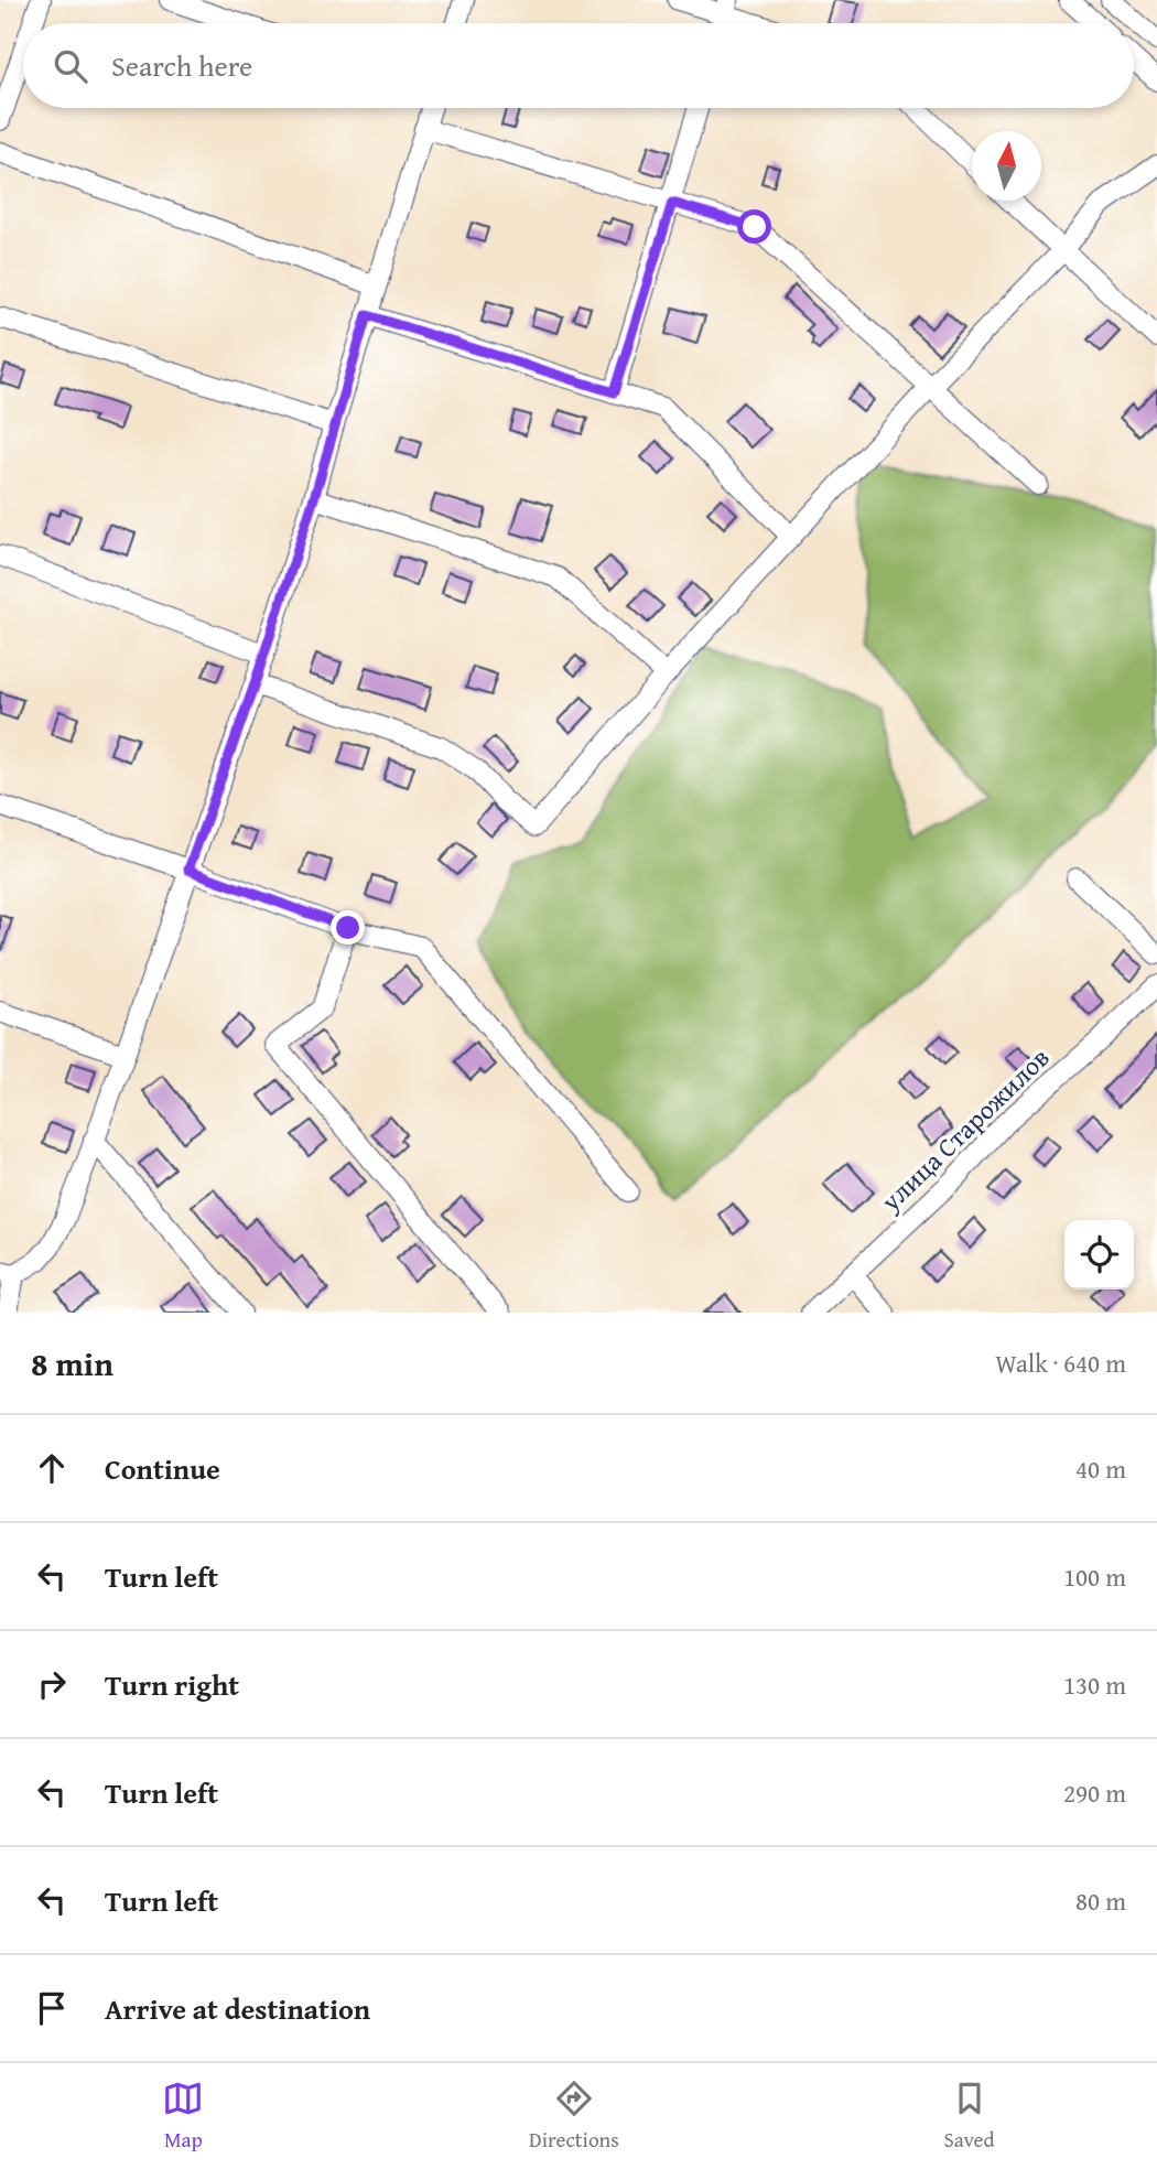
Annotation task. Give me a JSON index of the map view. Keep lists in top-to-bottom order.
{
  "streets": {
    "street": ["улица Старожилов"]
  },
  "north": "top",
  "page": {
    "search": "Search here",
    "heading": ["8 min", "Walk · 640 m"],
    "list": [
      ["Continue", "40 m"],
      ["Turn left", "100 m"],
      ["Turn right", "130 m"],
      ["Turn left", "290 m"],
      ["Turn left", "80 m"],
      "Arrive at destination"
    ],
    "nav": ["Map", "Directions", "Saved"]
  }
}
